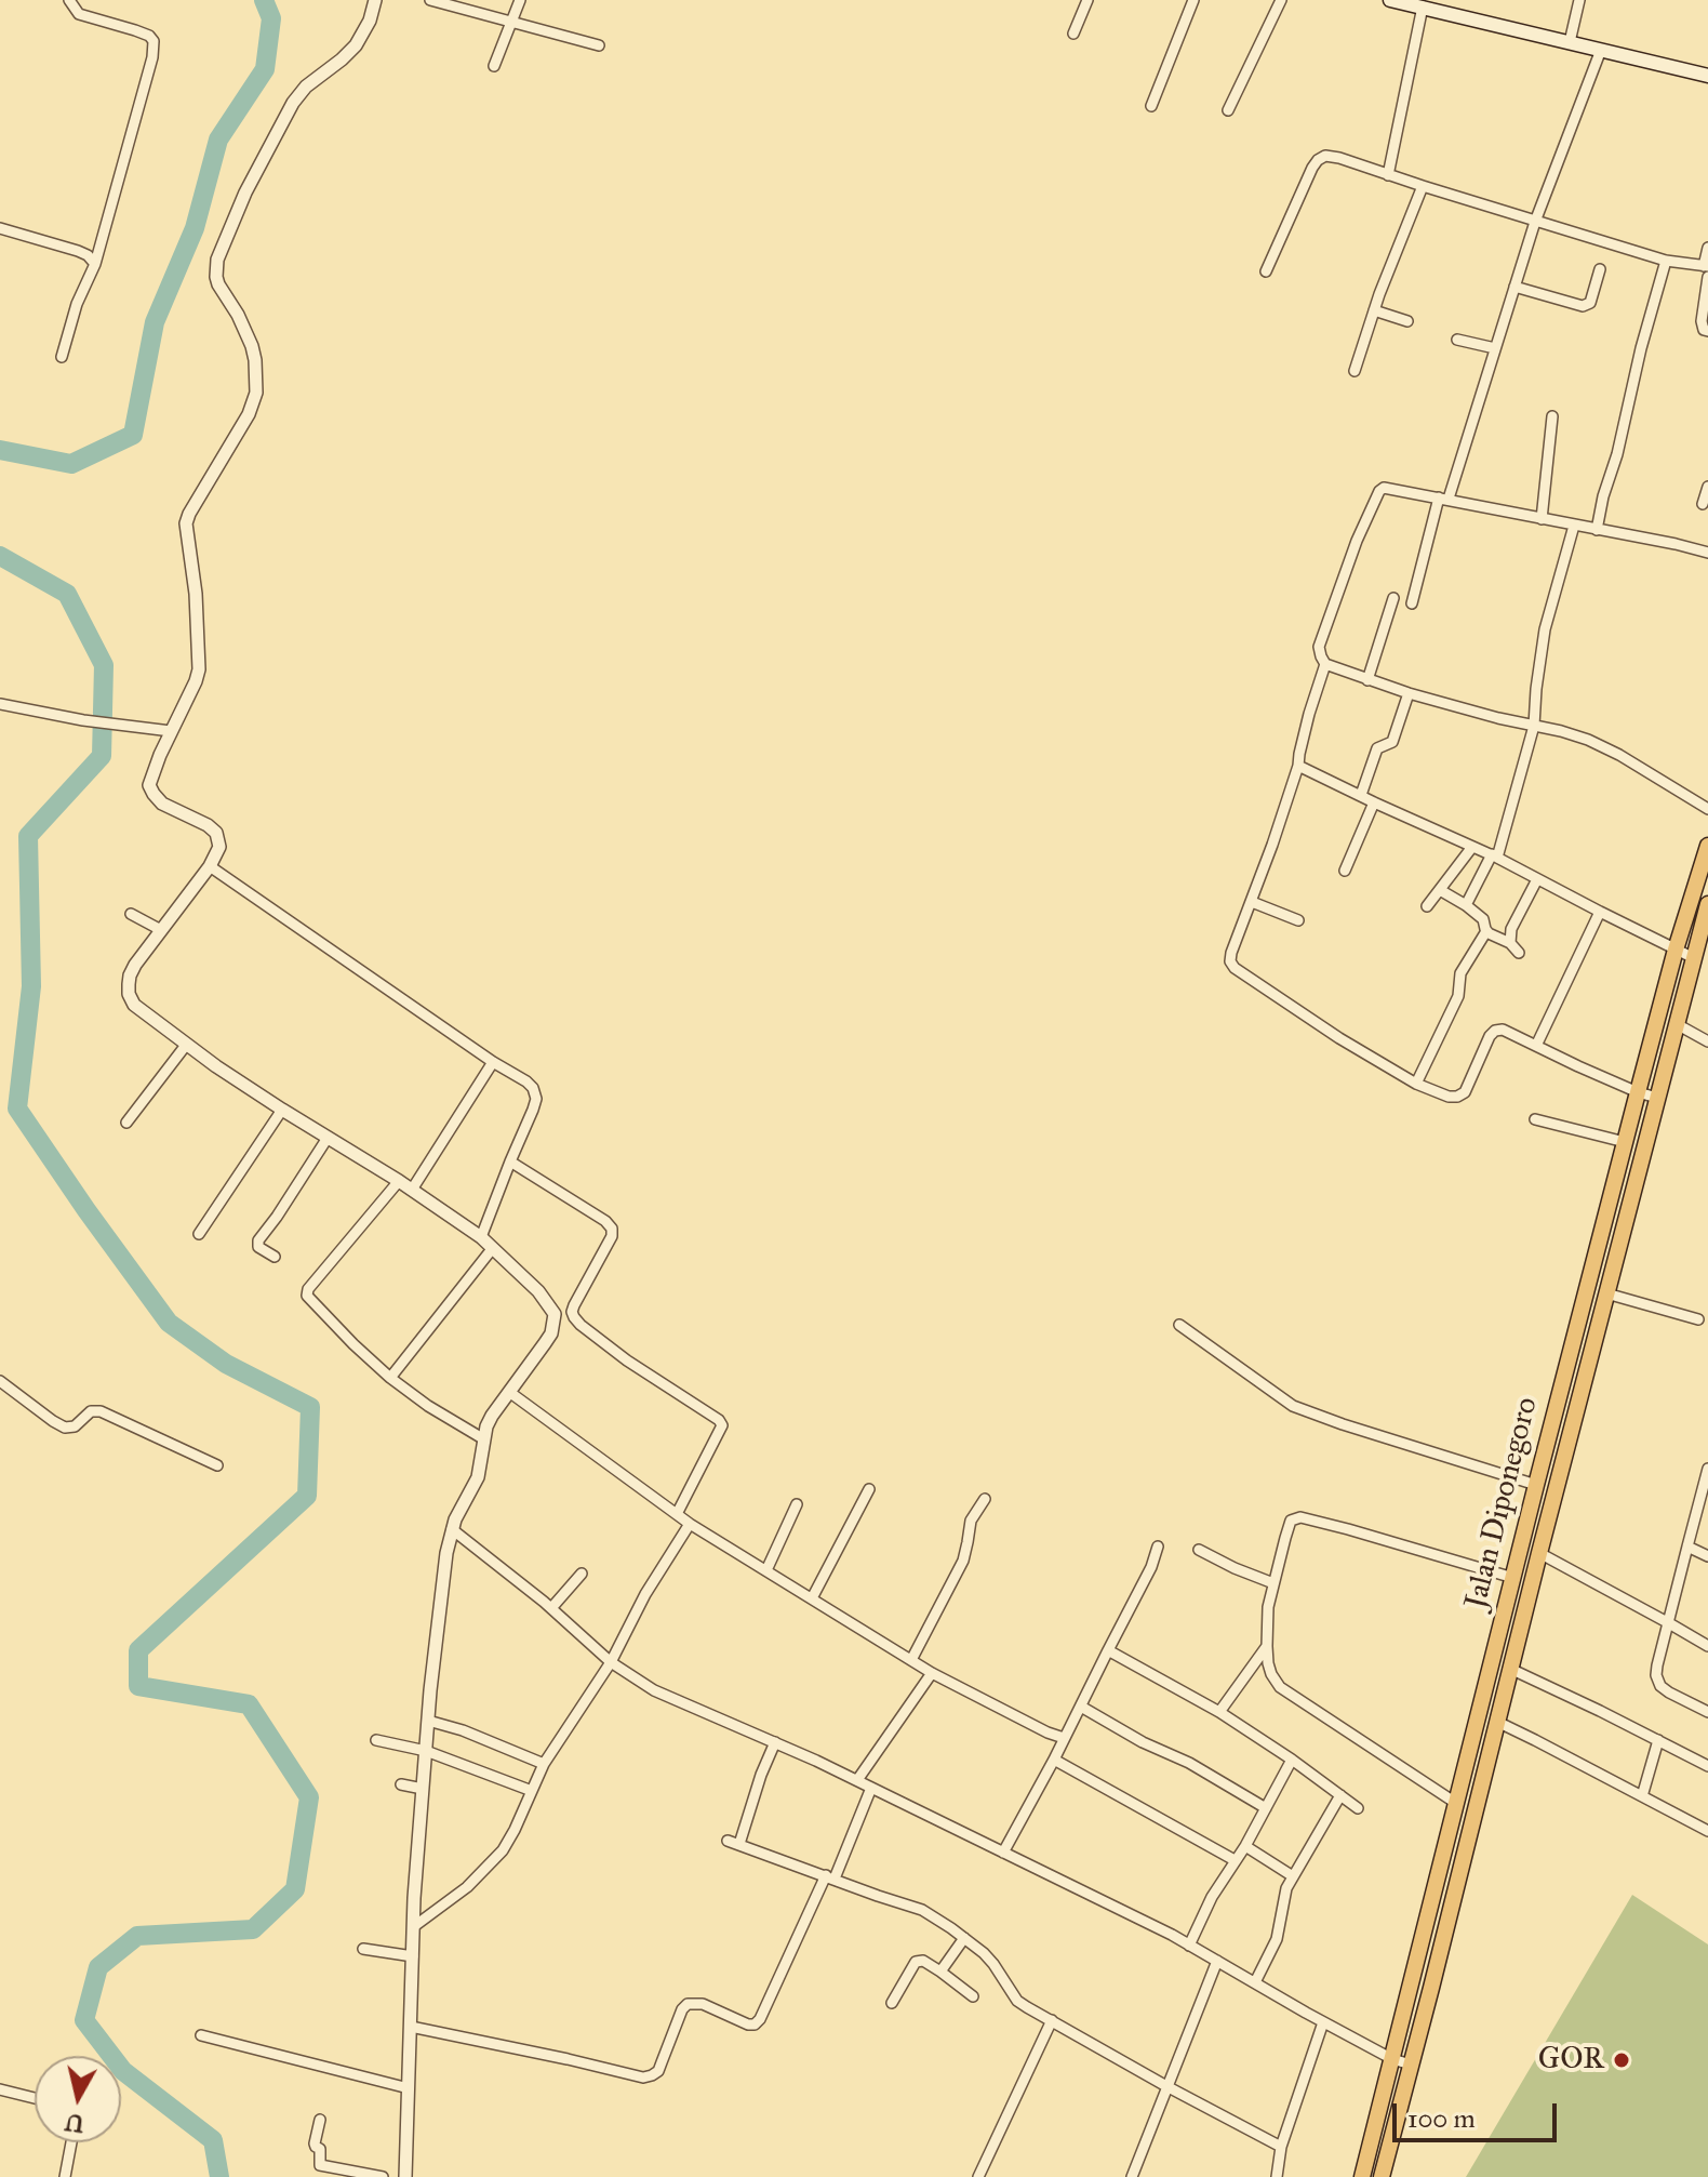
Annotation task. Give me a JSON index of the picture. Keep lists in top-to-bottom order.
{
  "streets": {
    "main road": ["Jalan Diponegoro"]
  },
  "places": ["GOR"],
  "scale_bar": "100 m",
  "north": "bottom"
}
